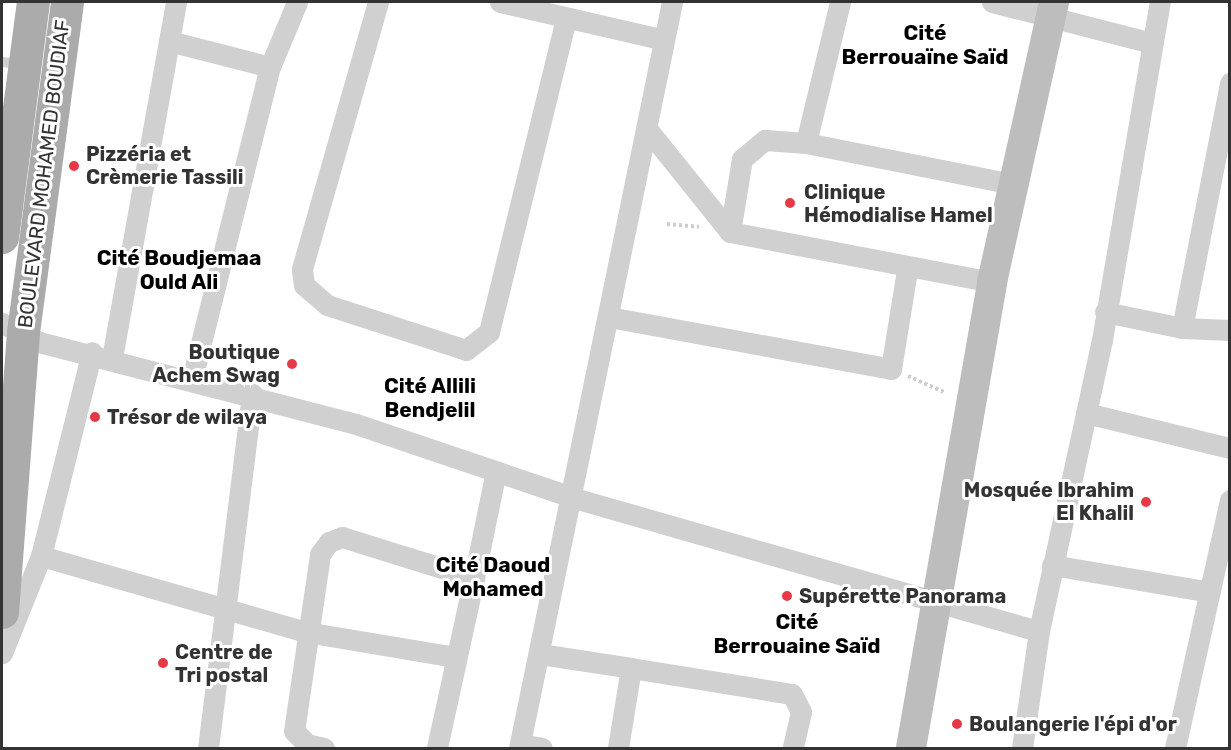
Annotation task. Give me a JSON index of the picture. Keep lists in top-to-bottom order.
{
  "streets": {
    "main road": ["BOULEVARD MOHAMED BOUDIAF"]
  },
  "districts": [
    "Cité Berrouaïne Saïd",
    "Cité Boudjemaa Ould Ali",
    "Cité Allili Bendjelil",
    "Cité Daoud Mohamed",
    "Cité Berrouaine Saïd"
  ],
  "places": [
    "Pizzéria et Crèmerie Tassili",
    "Clinique Hémodialise Hamel",
    "Boutique Achem Swag",
    "Trésor de wilaya",
    "Mosquée Ibrahim El Khalil",
    "Supérette Panorama",
    "Centre de Tri postal",
    "Boulangerie l'épi d'or"
  ]
}
